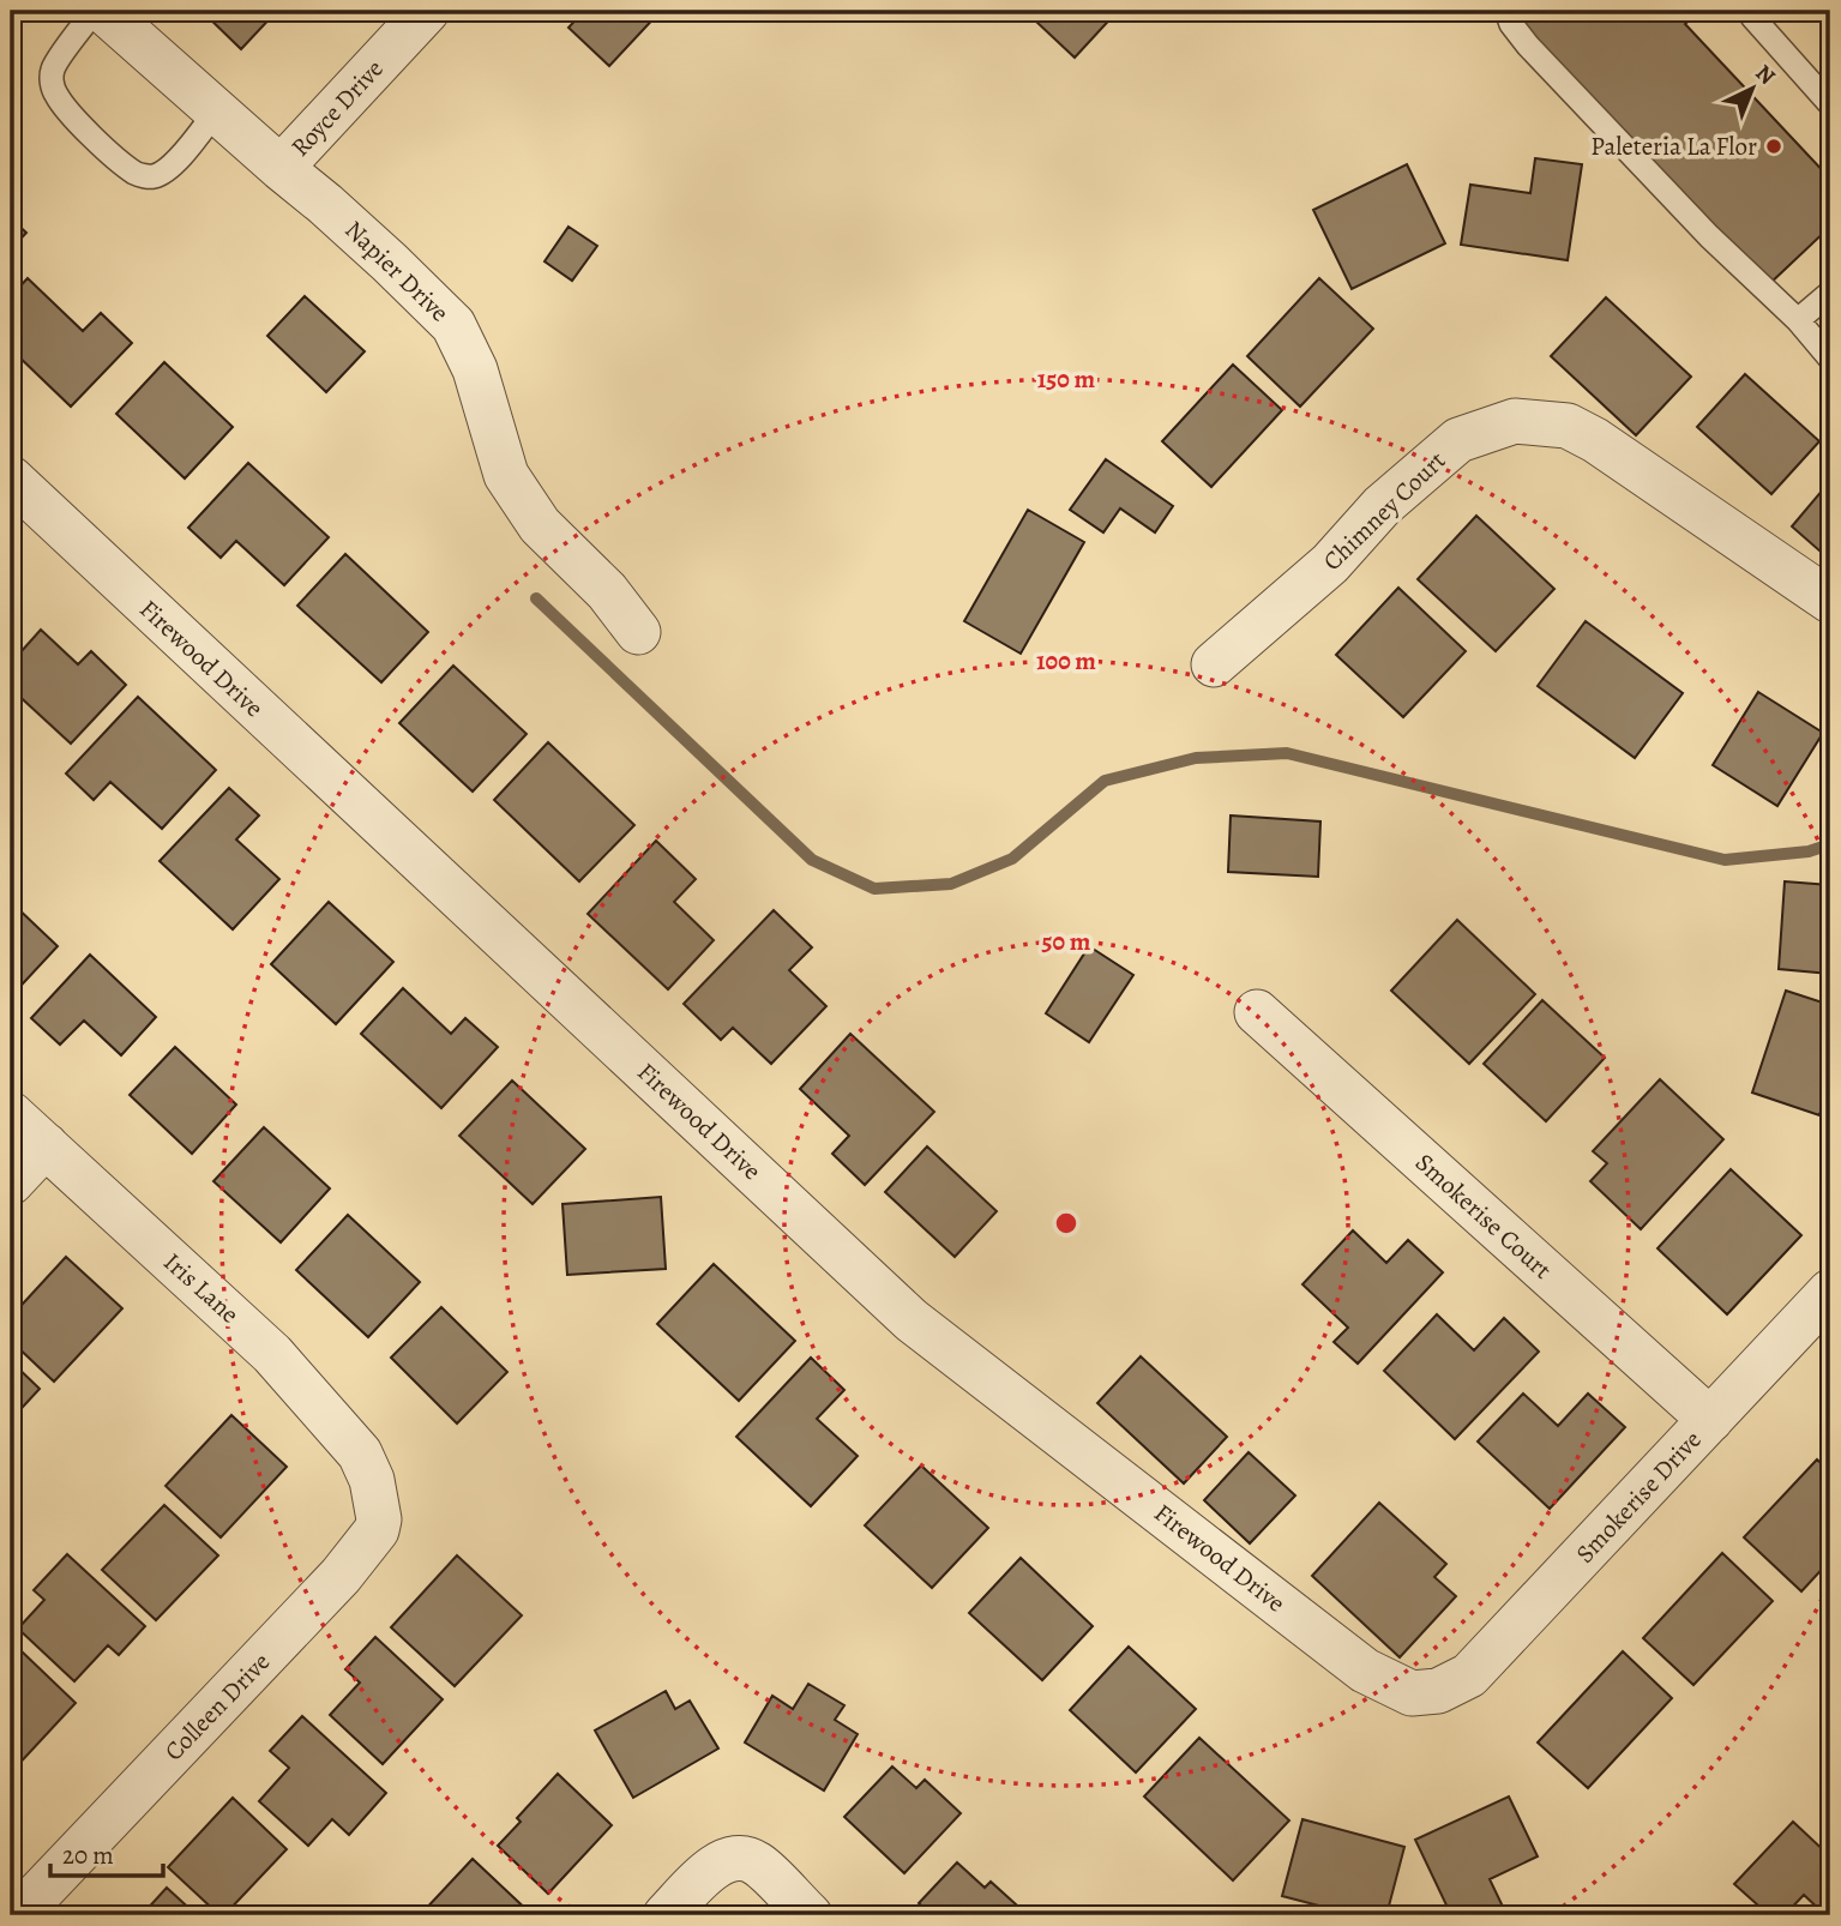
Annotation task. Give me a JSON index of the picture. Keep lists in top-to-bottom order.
{
  "streets": {
    "street": [
      "Royce Drive",
      "Napier Drive",
      "Chimney Court",
      "Firewood Drive",
      "Smokerise Court",
      "Iris Lane",
      "Smokerise Drive",
      "Colleen Drive"
    ]
  },
  "crossings": [
    ["Royce Drive", "Napier Drive"],
    ["Firewood Drive", "Smokerise Drive"],
    ["Smokerise Court", "Smokerise Drive"],
    ["Iris Lane", "Colleen Drive"]
  ],
  "places": ["Paleteria La Flor"],
  "scale_bar": "20 m",
  "north": "top right",
  "rings": ["150 m", "100 m", "50 m"]
}
